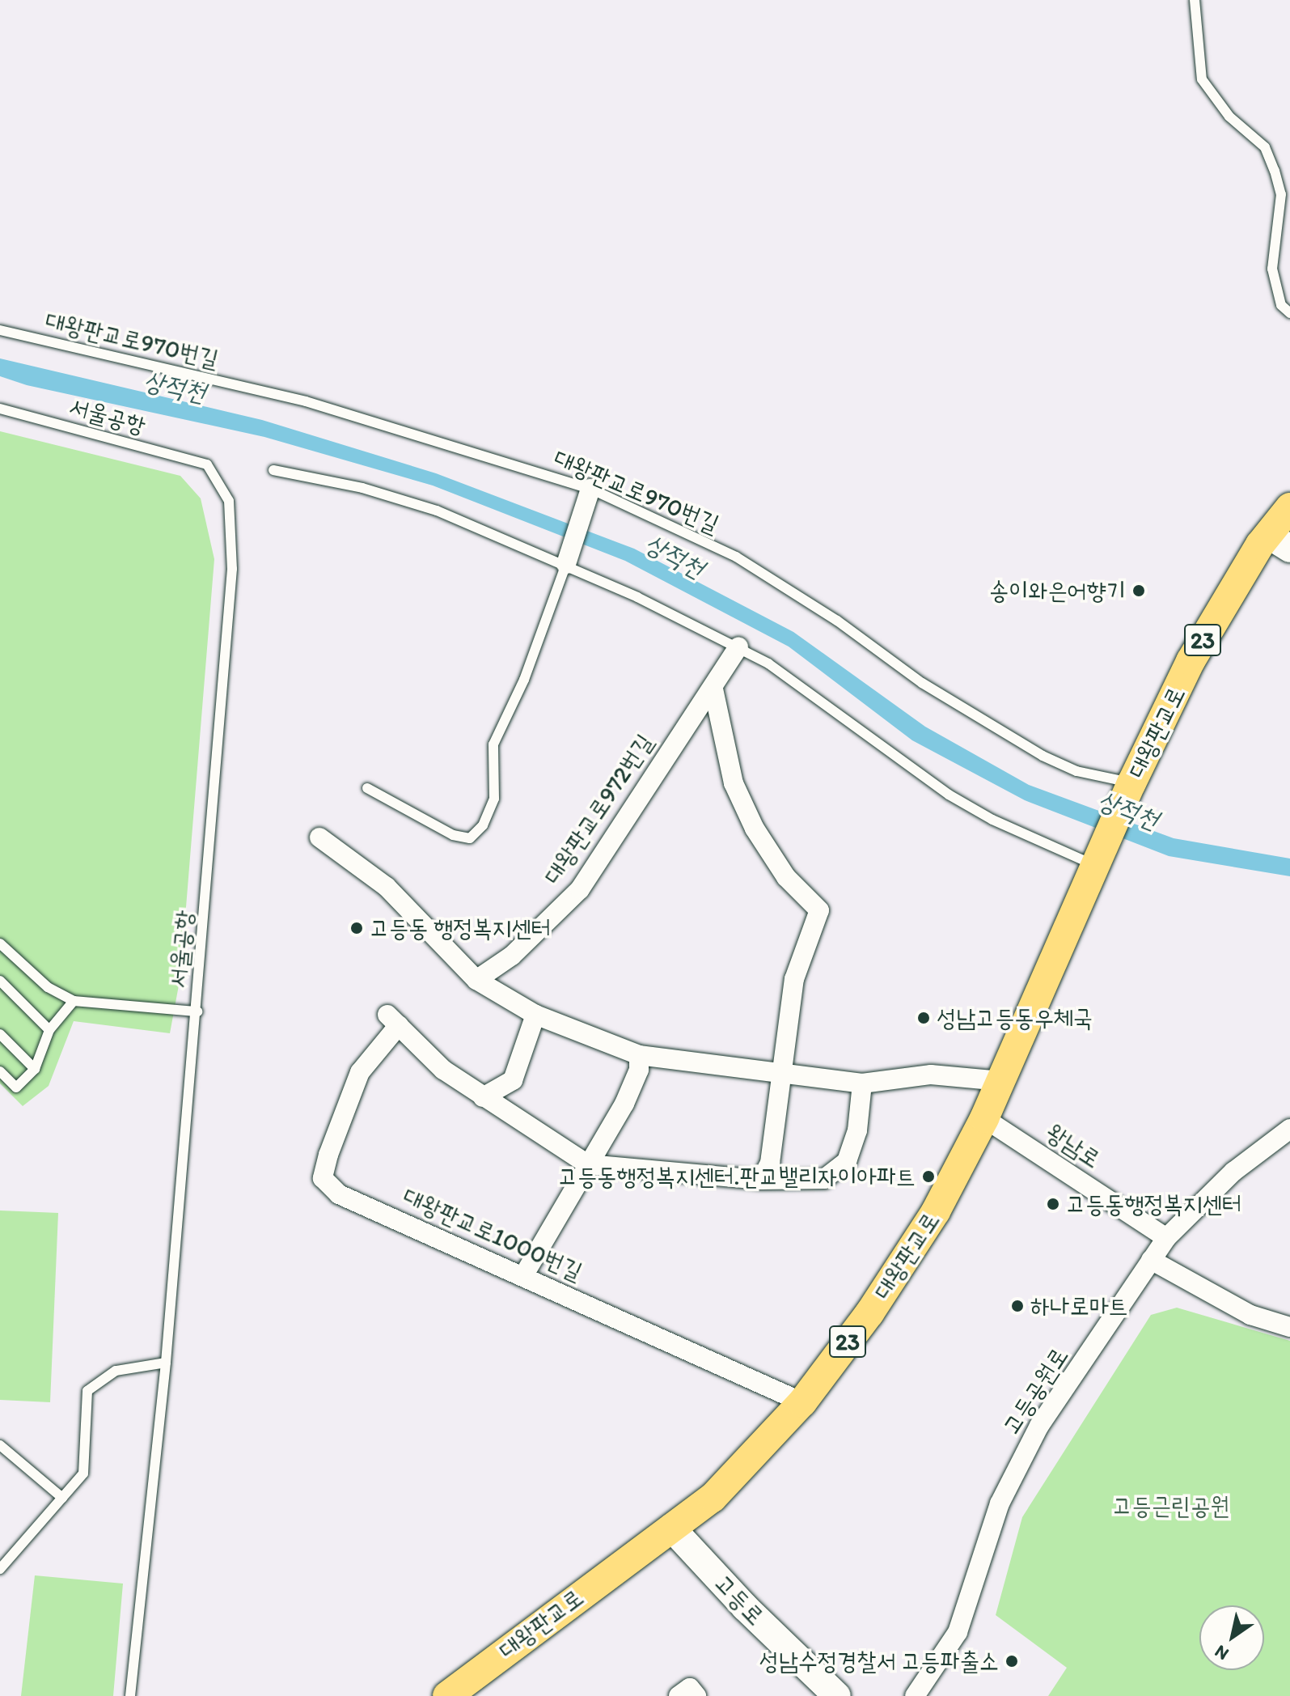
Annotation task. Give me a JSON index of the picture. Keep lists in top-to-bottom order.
{
  "streets": {
    "main road": ["23", "대왕판교로"],
    "street": [
      "대왕판교로972번길",
      "왕남로",
      "대왕판교로1000번길",
      "고등공원로",
      "고등로"
    ],
    "lane": ["대왕판교로970번길", "서울공항"]
  },
  "crossings": [
    ["대왕판교로970번길", "23"],
    ["대왕판교로970번길", "대왕판교로"],
    ["23", "대왕판교로"],
    ["대왕판교로", "왕남로"],
    ["대왕판교로", "대왕판교로1000번길"],
    ["대왕판교로", "고등로"],
    ["왕남로", "고등공원로"]
  ],
  "water": ["상적천"],
  "parks": ["고등근린공원"],
  "places": [
    "송이와은어향기",
    "고등동 행정복지센터",
    "성남고등동우체국",
    "고등동행정복지센터.판교밸리자이아파트",
    "고등동행정복지센터",
    "하나로마트",
    "성남수정경찰서 고등파출소"
  ],
  "north": "bottom left"
}
